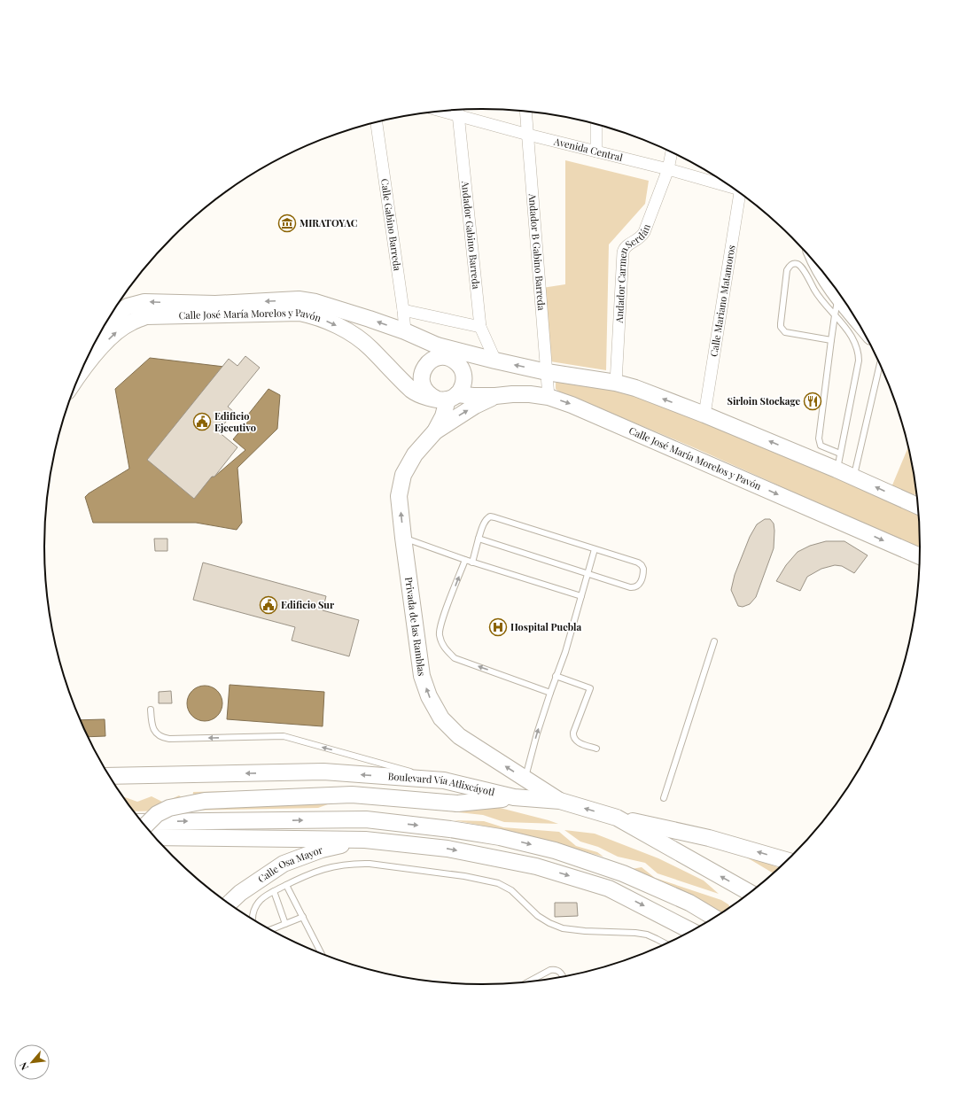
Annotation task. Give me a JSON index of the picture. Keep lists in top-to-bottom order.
{
  "streets": {
    "street": [
      "Avenida Central",
      "Calle Gabino Barreda",
      "Andador Gabino Barreda",
      "Andador B Gabino Barreda",
      "Andador Carmen Serdán",
      "Calle Mariano Matamoros",
      "Calle José María Morelos y Pavón",
      "Privada de las Ramblas",
      "Boulevard Vía Atlixcáyotl",
      "Calle Osa Mayor"
    ]
  },
  "crossings": [
    ["Avenida Central", "Andador Gabino Barreda"],
    ["Avenida Central", "Andador B Gabino Barreda"],
    ["Avenida Central", "Andador Carmen Serdán"],
    ["Calle Gabino Barreda", "Calle José María Morelos y Pavón"],
    ["Andador B Gabino Barreda", "Calle José María Morelos y Pavón"],
    ["Calle José María Morelos y Pavón", "Privada de las Ramblas"],
    ["Privada de las Ramblas", "Boulevard Vía Atlixcáyotl"]
  ],
  "one_way": ["Privada de las Ramblas"],
  "places": {
    "museum": ["MIRATOYAC"],
    "restaurant": ["Sirloin Stockage"],
    "public building": ["Edificio Ejecutivo", "Edificio Sur"],
    "hospital": ["Hospital Puebla"]
  },
  "north": "bottom left"
}
